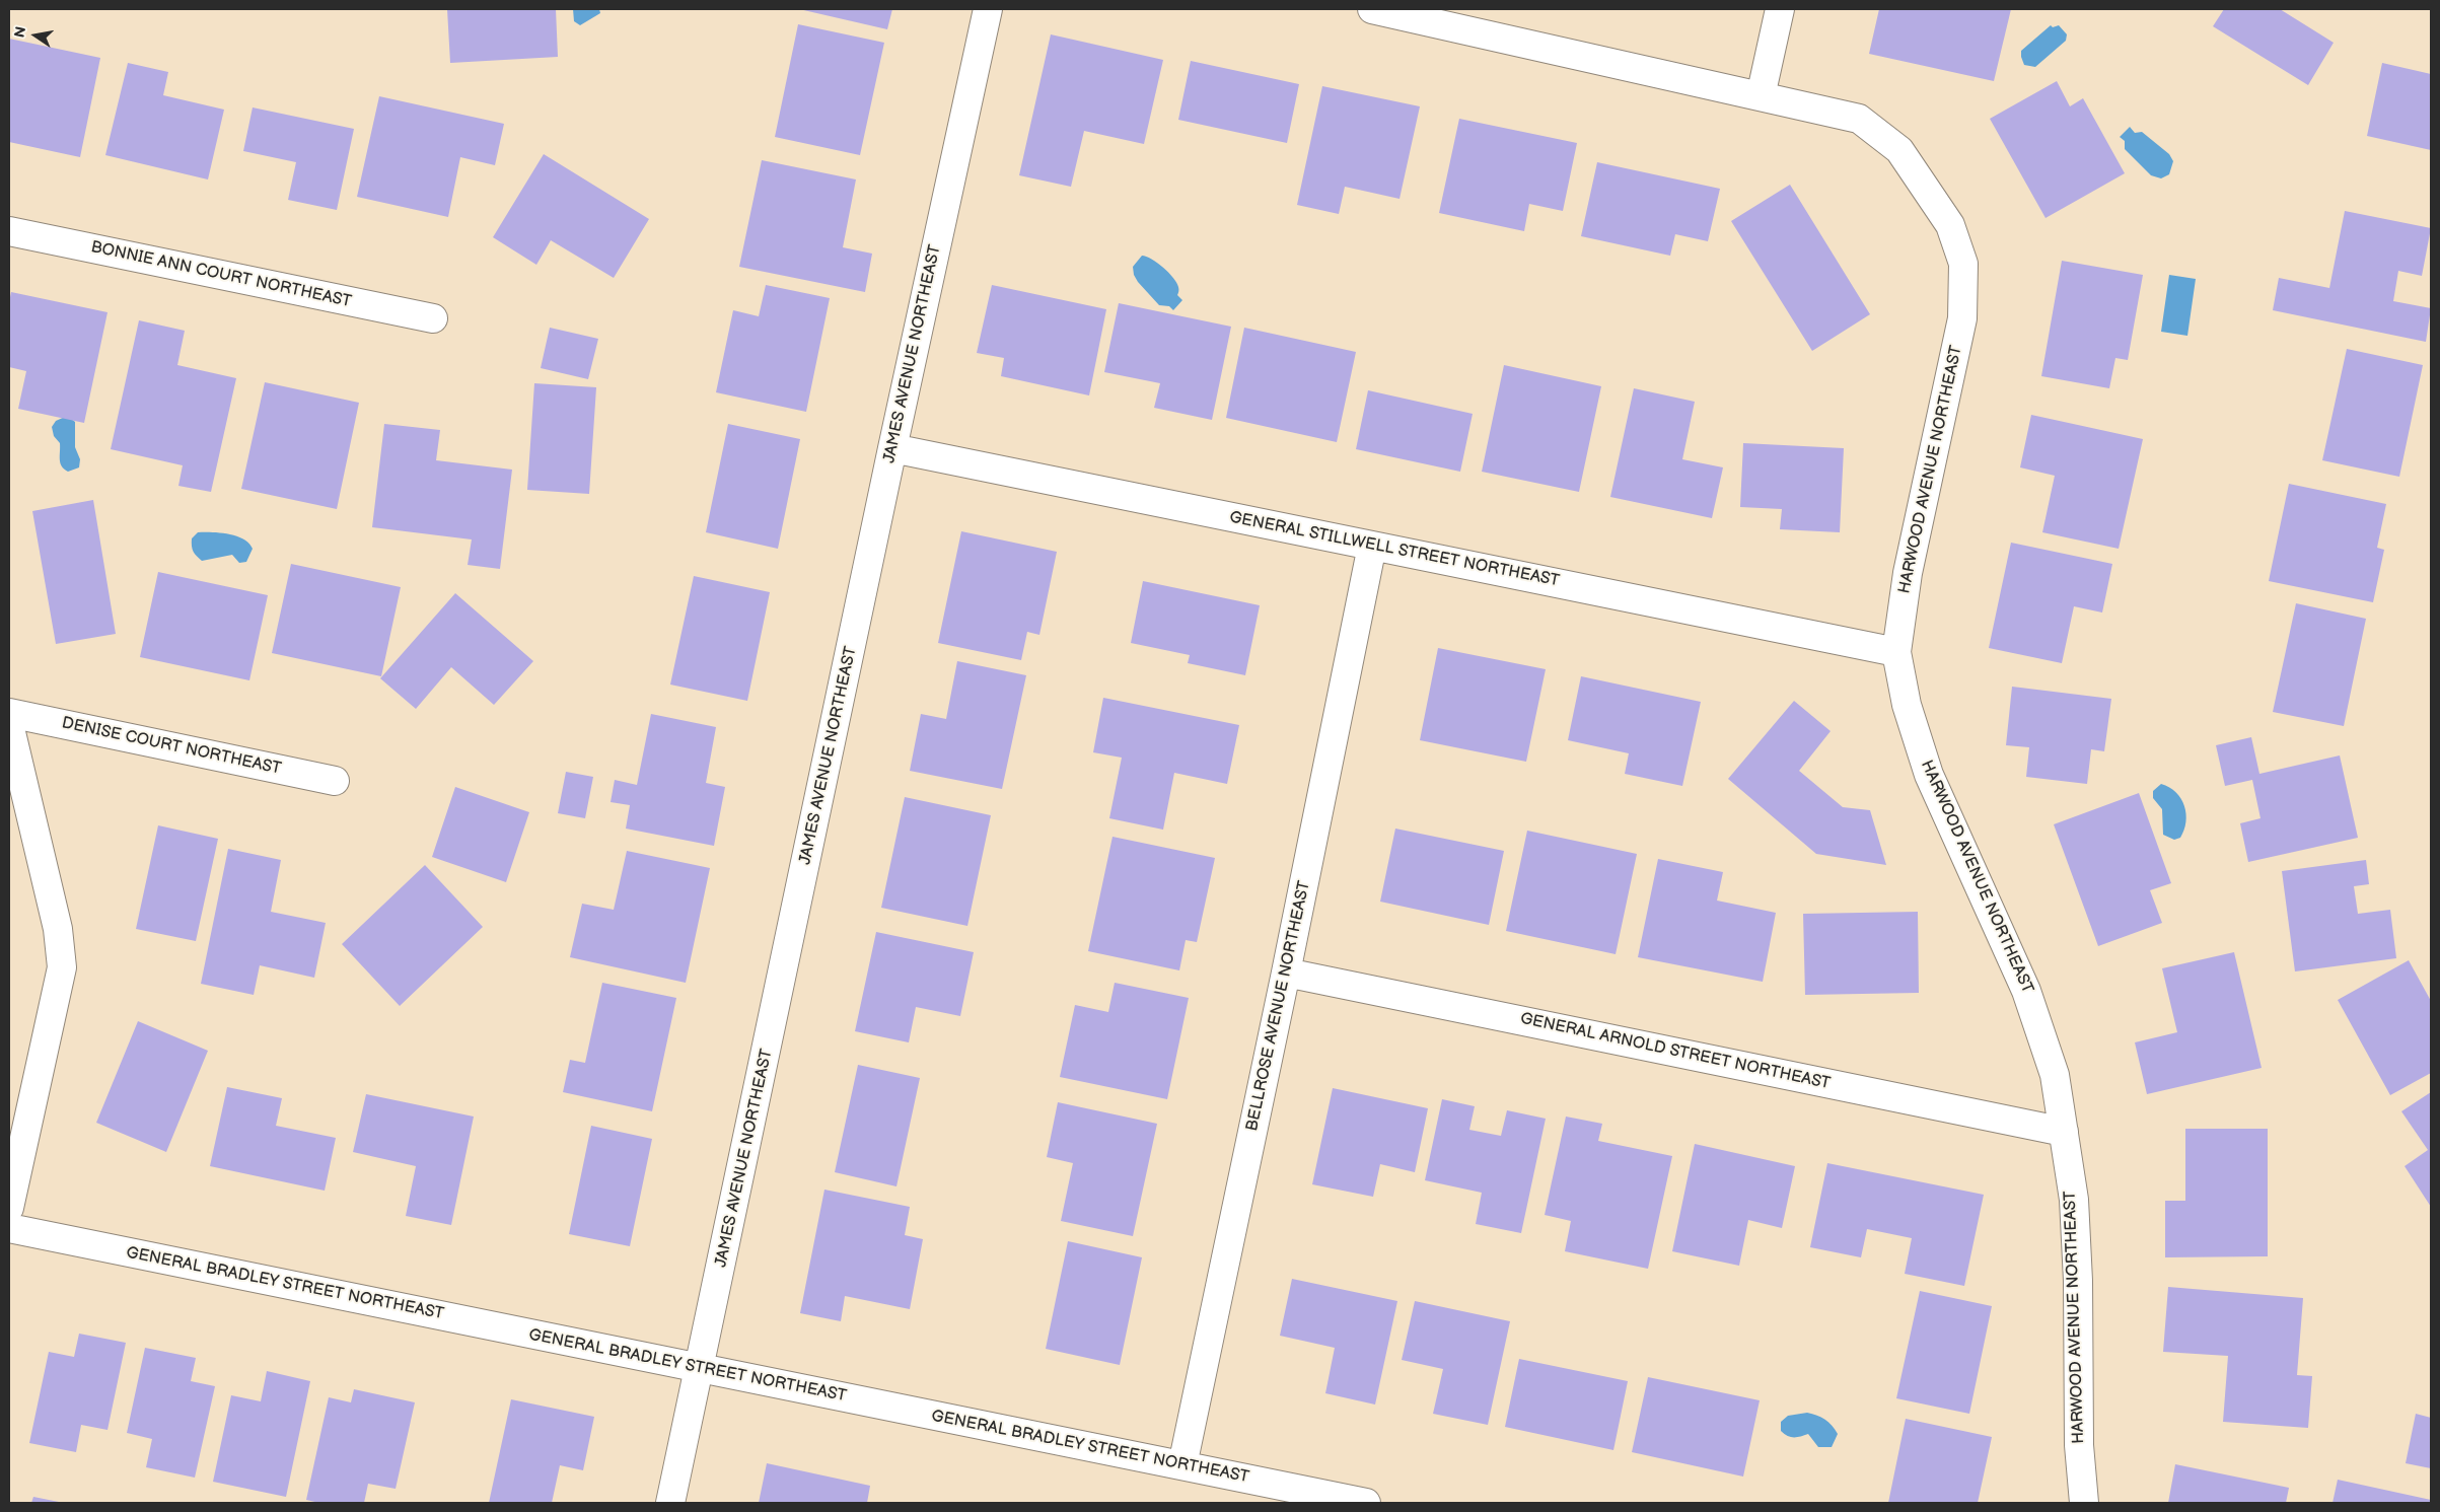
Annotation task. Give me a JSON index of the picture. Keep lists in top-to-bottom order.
{
  "streets": {
    "street": [
      "BONNIE ANN COURT NORTHEAST",
      "JAMES AVENUE NORTHEAST",
      "HARWOOD AVENUE NORTHEAST",
      "GENERAL STILLWELL STREET NORTHEAST",
      "DENISE COURT NORTHEAST",
      "BELLROSE AVENUE NORTHEAST",
      "GENERAL ARNOLD STREET NORTHEAST",
      "GENERAL BRADLEY STREET NORTHEAST"
    ]
  },
  "crossings": [
    ["JAMES AVENUE NORTHEAST", "GENERAL STILLWELL STREET NORTHEAST"],
    ["JAMES AVENUE NORTHEAST", "GENERAL BRADLEY STREET NORTHEAST"],
    ["HARWOOD AVENUE NORTHEAST", "GENERAL STILLWELL STREET NORTHEAST"],
    ["HARWOOD AVENUE NORTHEAST", "GENERAL ARNOLD STREET NORTHEAST"],
    ["GENERAL STILLWELL STREET NORTHEAST", "BELLROSE AVENUE NORTHEAST"],
    ["BELLROSE AVENUE NORTHEAST", "GENERAL ARNOLD STREET NORTHEAST"],
    ["BELLROSE AVENUE NORTHEAST", "GENERAL BRADLEY STREET NORTHEAST"]
  ],
  "north": "left"
}
